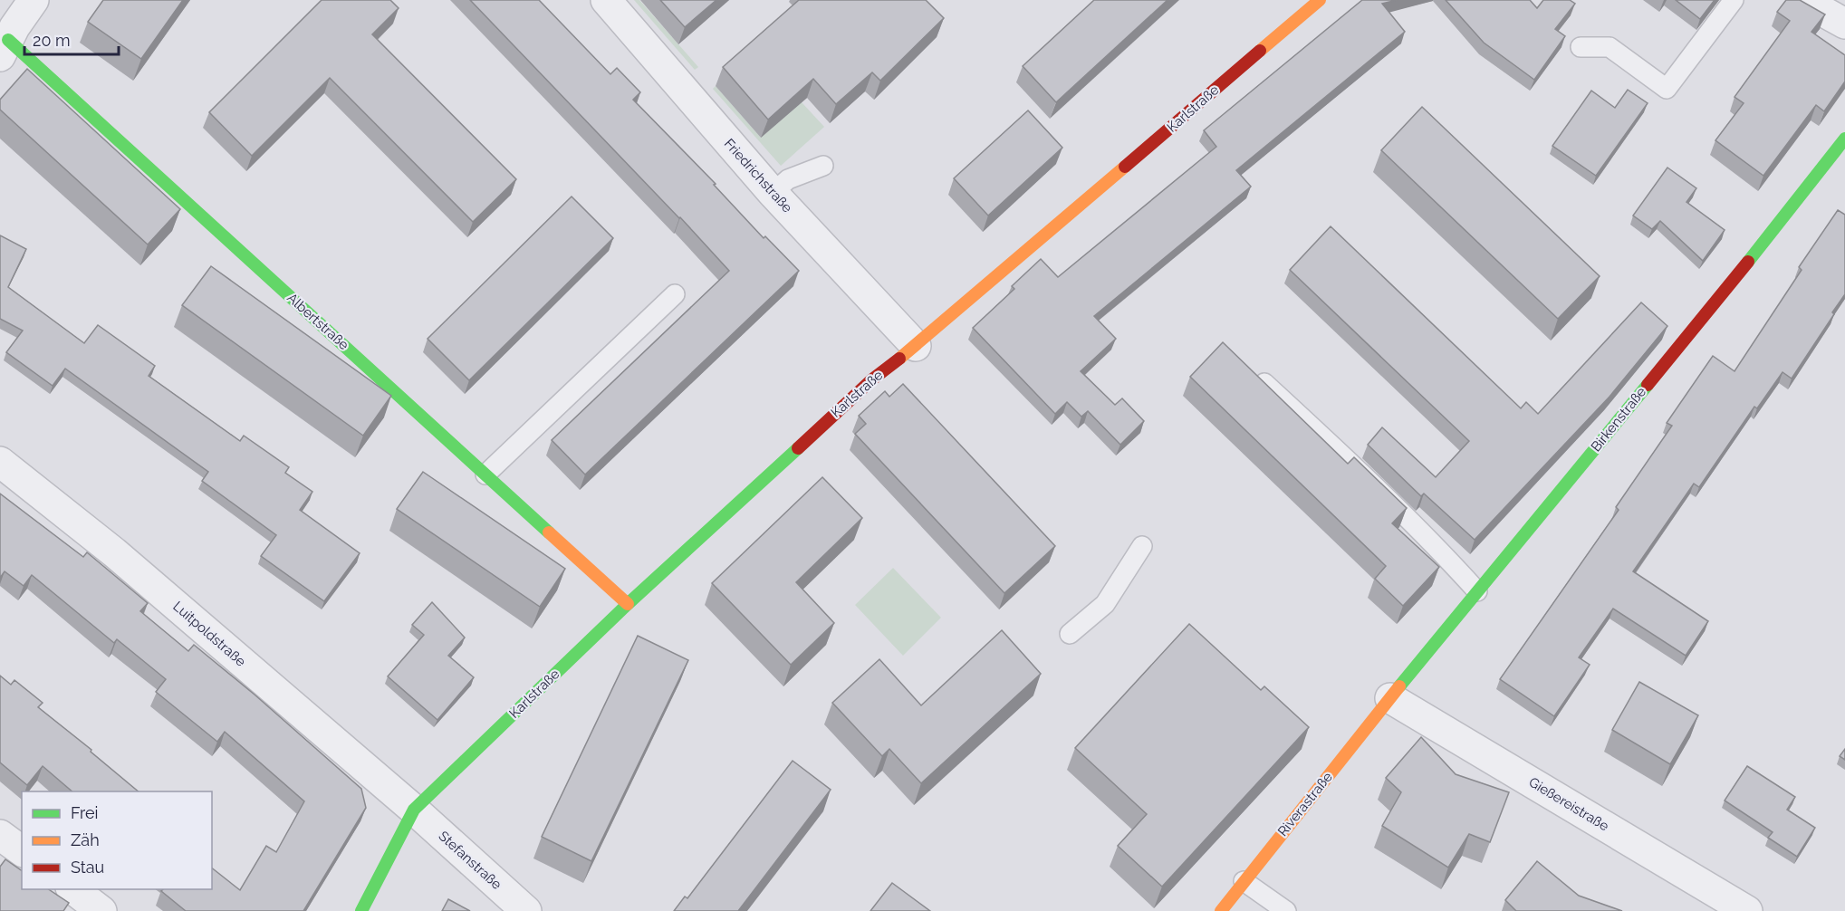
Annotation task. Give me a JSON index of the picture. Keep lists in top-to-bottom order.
{
  "streets": {
    "street": [
      "Karlstraße",
      "Friedrichstraße",
      "Albertstraße",
      "Birkenstraße",
      "Luitpoldstraße",
      "Riverastraße",
      "Gießereistraße",
      "Stefanstraße"
    ]
  },
  "crossings": [
    ["Karlstraße", "Friedrichstraße"],
    ["Karlstraße", "Albertstraße"],
    ["Karlstraße", "Luitpoldstraße"],
    ["Karlstraße", "Stefanstraße"],
    ["Birkenstraße", "Riverastraße"],
    ["Birkenstraße", "Gießereistraße"],
    ["Luitpoldstraße", "Stefanstraße"],
    ["Riverastraße", "Gießereistraße"]
  ],
  "legend": ["Frei", "Zäh", "Stau"],
  "scale_bar": "20 m"
}
